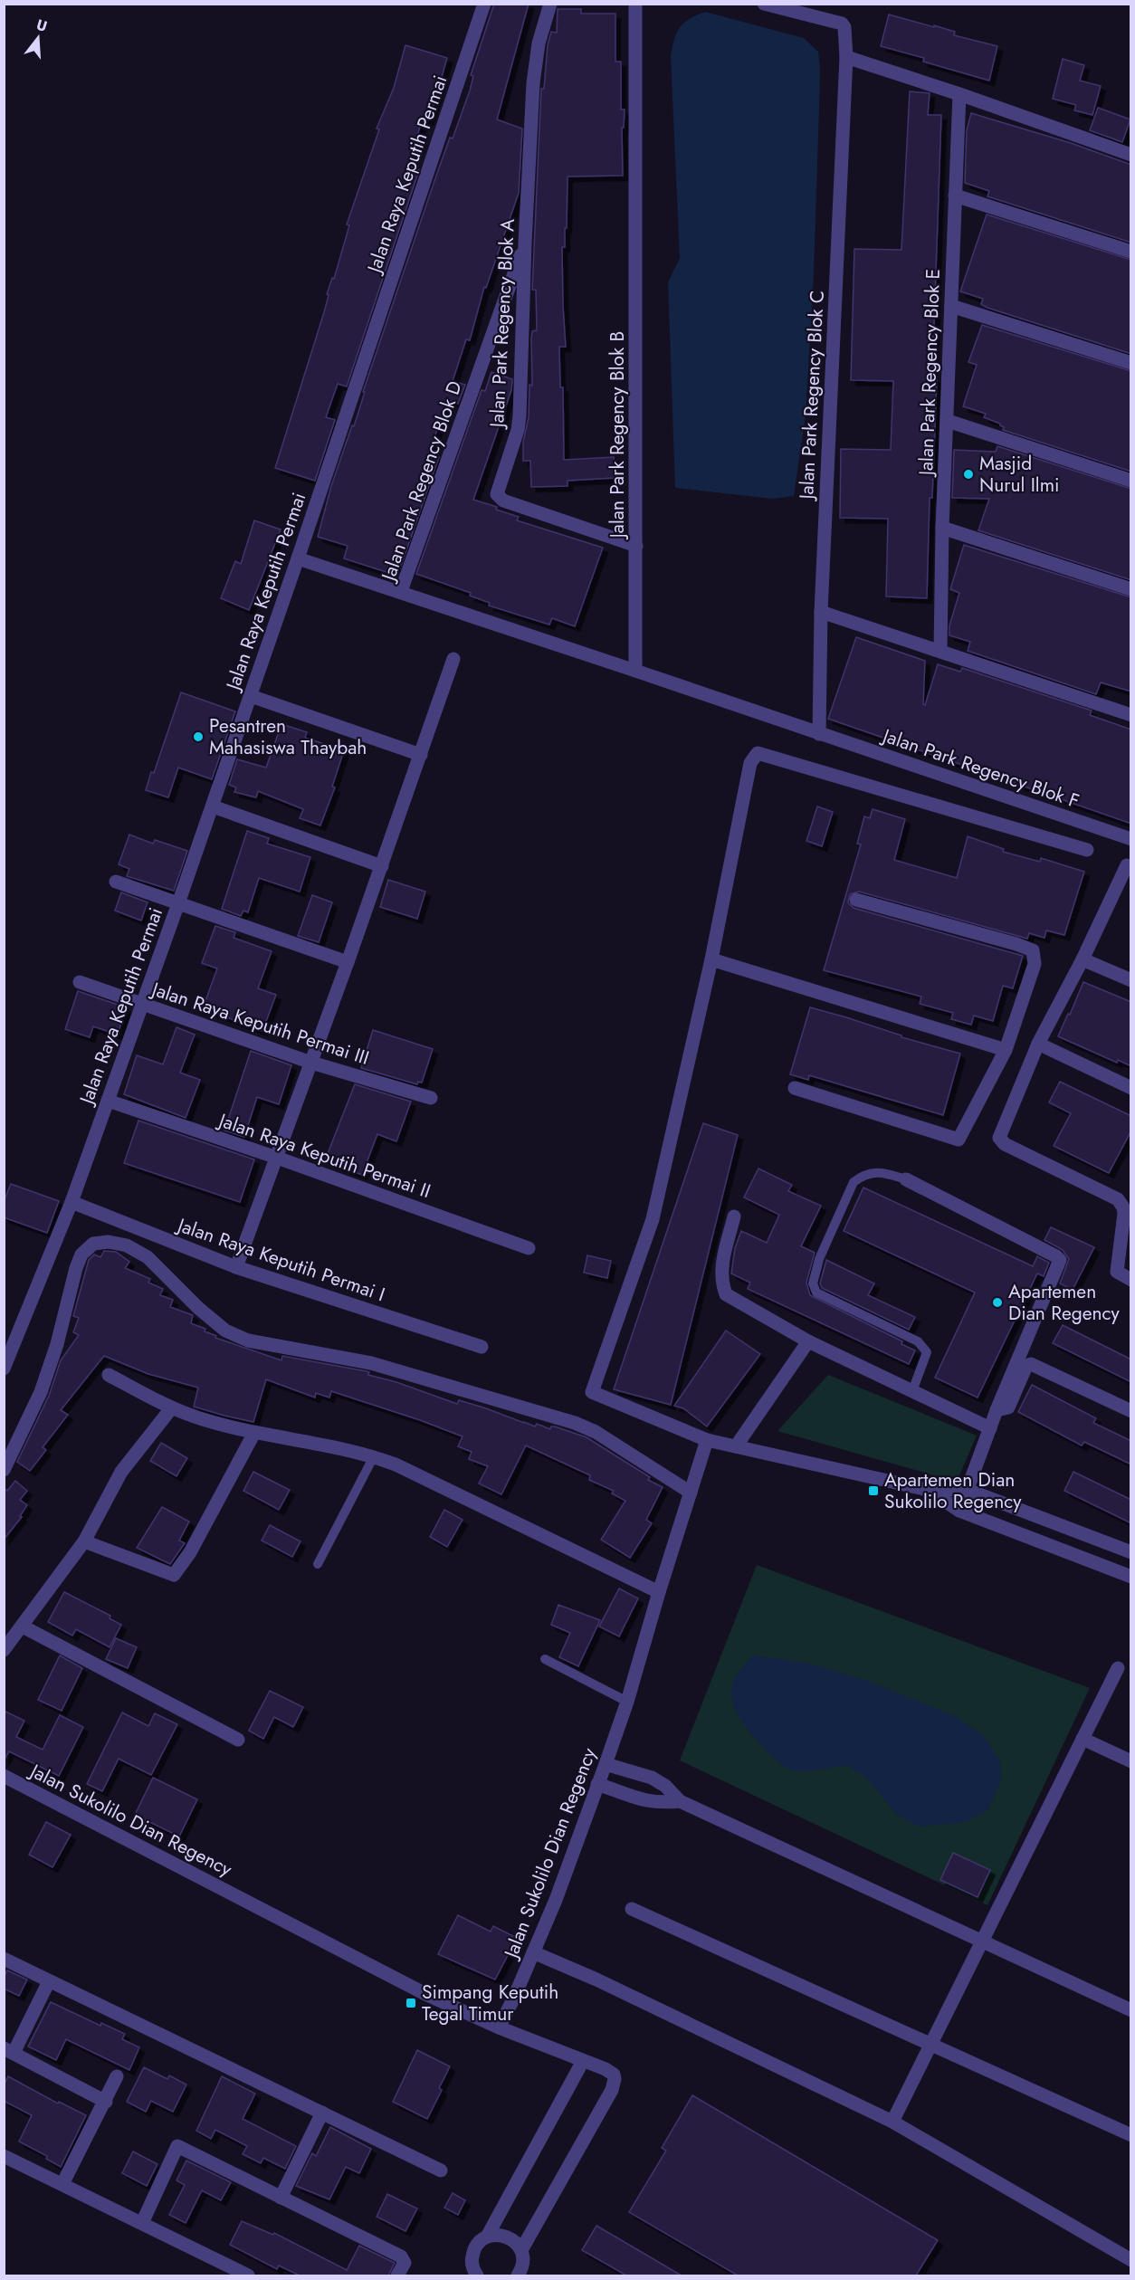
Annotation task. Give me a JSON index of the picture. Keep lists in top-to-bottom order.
{
  "streets": {
    "street": [
      "Jalan Raya Keputih Permai",
      "Jalan Park Regency Blok A",
      "Jalan Park Regency Blok E",
      "Jalan Park Regency Blok C",
      "Jalan Park Regency Blok B",
      "Jalan Park Regency Blok D",
      "Jalan Park Regency Blok F",
      "Jalan Raya Keputih Permai III",
      "Jalan Raya Keputih Permai II",
      "Jalan Raya Keputih Permai I",
      "Jalan Sukolilo Dian Regency"
    ]
  },
  "crossings": [
    ["Jalan Raya Keputih Permai", "Jalan Raya Keputih Permai III"],
    ["Jalan Raya Keputih Permai", "Jalan Raya Keputih Permai II"],
    ["Jalan Raya Keputih Permai", "Jalan Raya Keputih Permai I"],
    ["Jalan Park Regency Blok A", "Jalan Park Regency Blok B"],
    ["Jalan Park Regency Blok A", "Jalan Park Regency Blok D"],
    ["Jalan Park Regency Blok C", "Jalan Park Regency Blok F"],
    ["Jalan Park Regency Blok B", "Jalan Park Regency Blok D"]
  ],
  "places": {
    "other": ["Masjid Nurul Ilmi", "Pesantren Mahasiswa Thaybah", "Apartemen Dian Regency"],
    "transit": ["Apartemen Dian Sukolilo Regency", "Simpang Keputih Tegal Timur"]
  },
  "north": "top"
}
